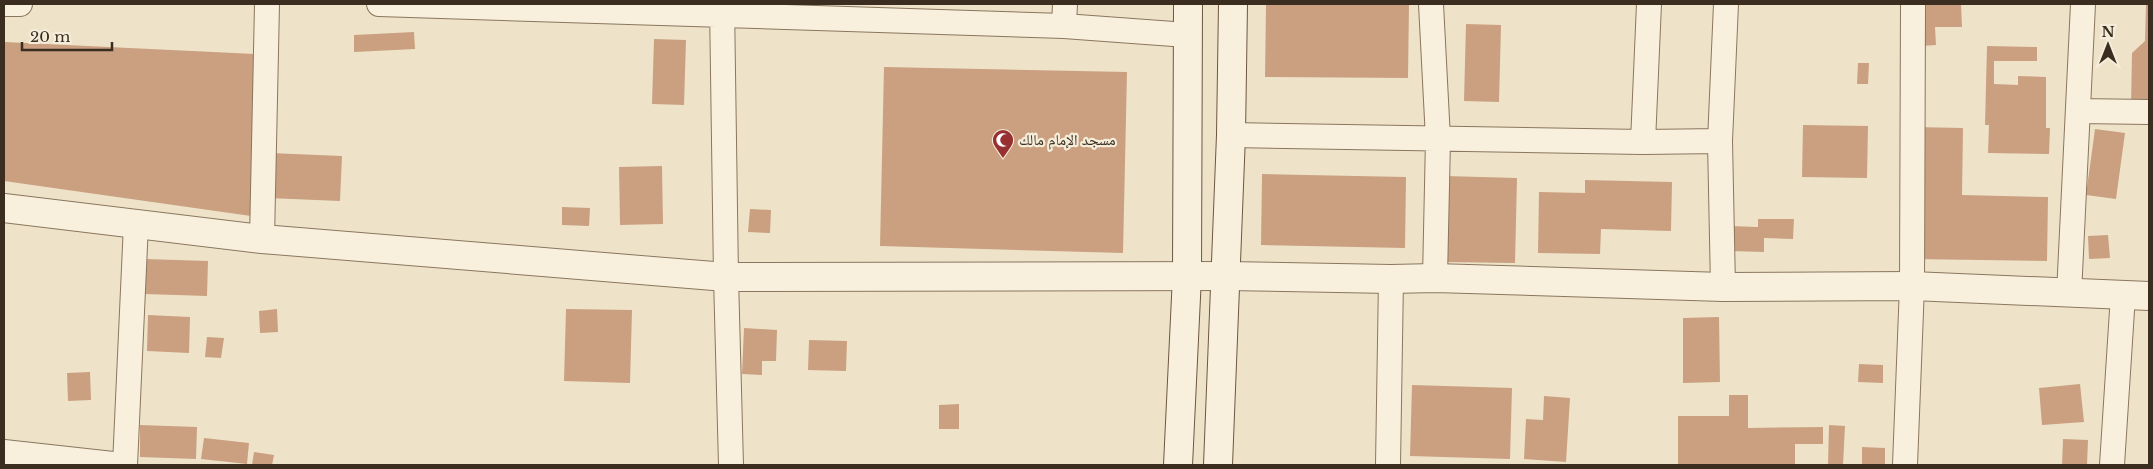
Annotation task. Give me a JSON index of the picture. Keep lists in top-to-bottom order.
{
  "places": {
    "mosque": ["مسجد الإمام مالك"]
  },
  "scale_bar": "20 m",
  "north": "top"
}
